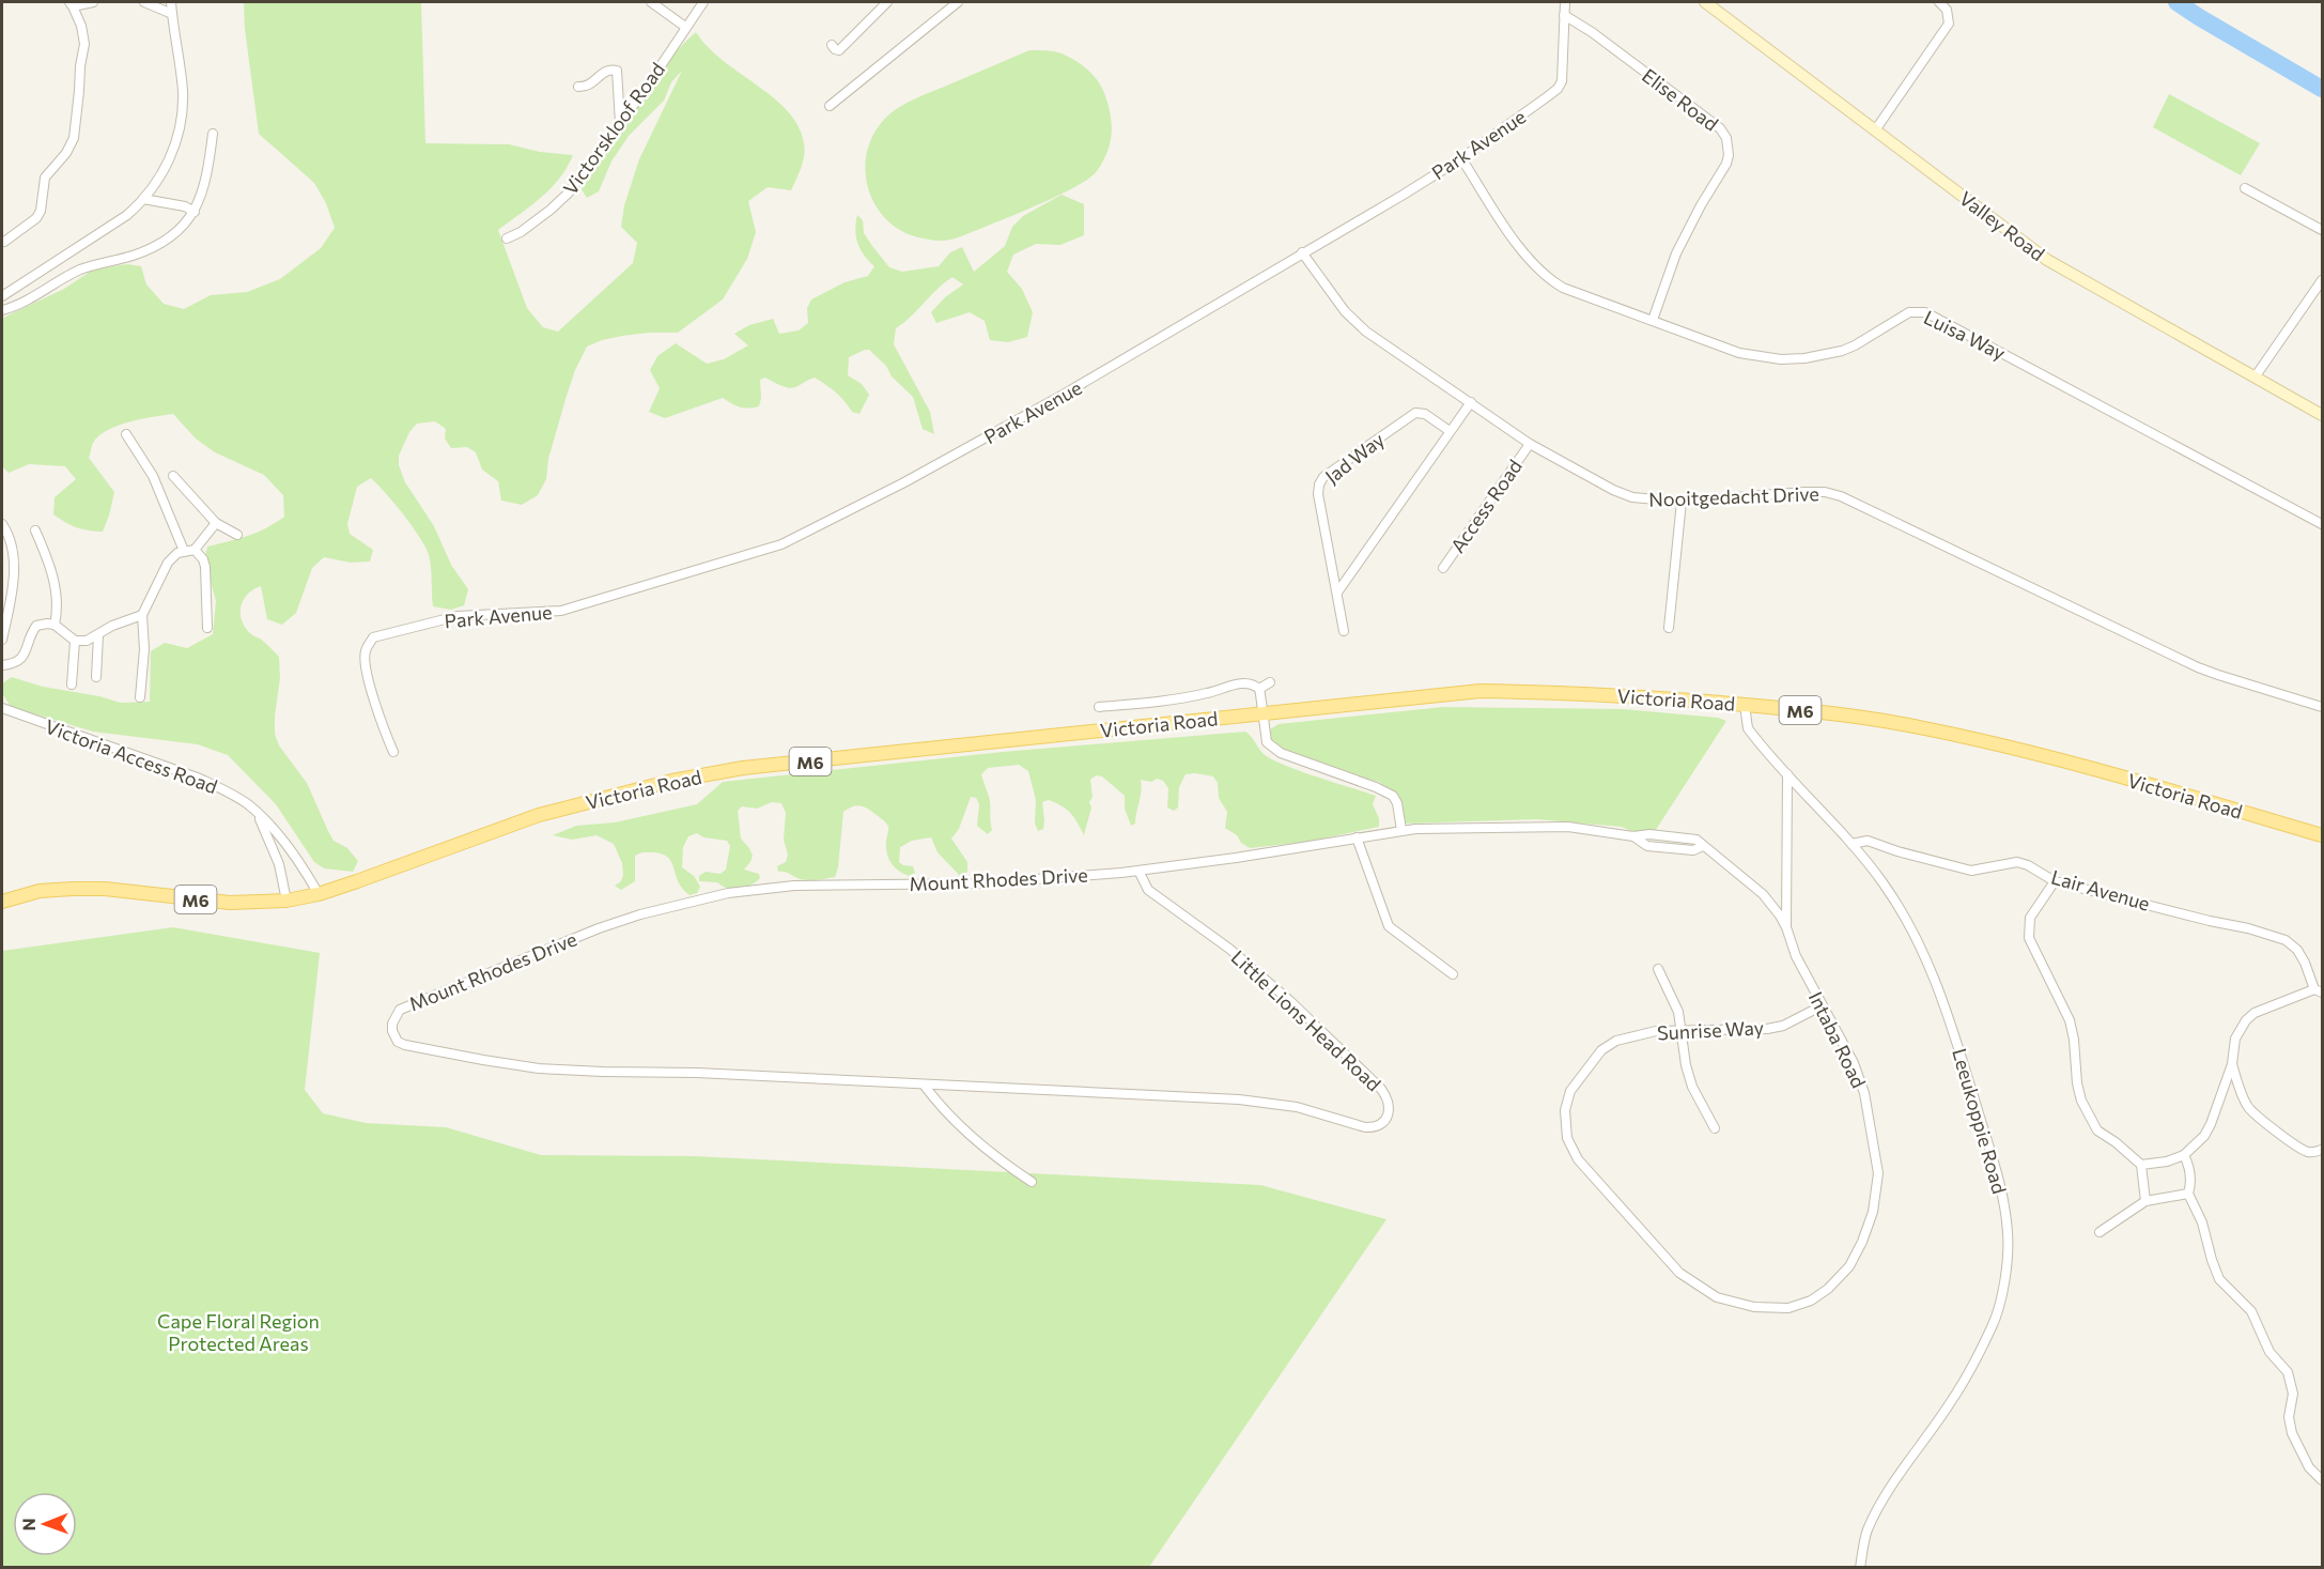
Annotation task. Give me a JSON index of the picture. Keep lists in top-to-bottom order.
{
  "streets": {
    "main road": ["Victoria Road", "M6"],
    "street": [
      "Elise Road",
      "Victorskloof Road",
      "Park Avenue",
      "Valley Road",
      "Luisa Way",
      "Jad Way",
      "Nooitgedacht Drive",
      "Access Road",
      "Victoria Access Road",
      "Mount Rhodes Drive",
      "Lair Avenue",
      "Little Lions Head Road",
      "Sunrise Way",
      "Intaba Road",
      "Leeukoppie Road"
    ]
  },
  "crossings": [
    ["Elise Road", "Park Avenue"],
    ["Elise Road", "Luisa Way"],
    ["Park Avenue", "Luisa Way"],
    ["Park Avenue", "Nooitgedacht Drive"],
    ["Nooitgedacht Drive", "Access Road"],
    ["Victoria Road", "Victoria Access Road"],
    ["Victoria Road", "Leeukoppie Road"],
    ["Mount Rhodes Drive", "Little Lions Head Road"],
    ["Mount Rhodes Drive", "Intaba Road"],
    ["Lair Avenue", "Leeukoppie Road"],
    ["Sunrise Way", "Intaba Road"],
    ["Intaba Road", "Leeukoppie Road"]
  ],
  "parks": ["Cape Floral Region Protected Areas"],
  "north": "left"
}
